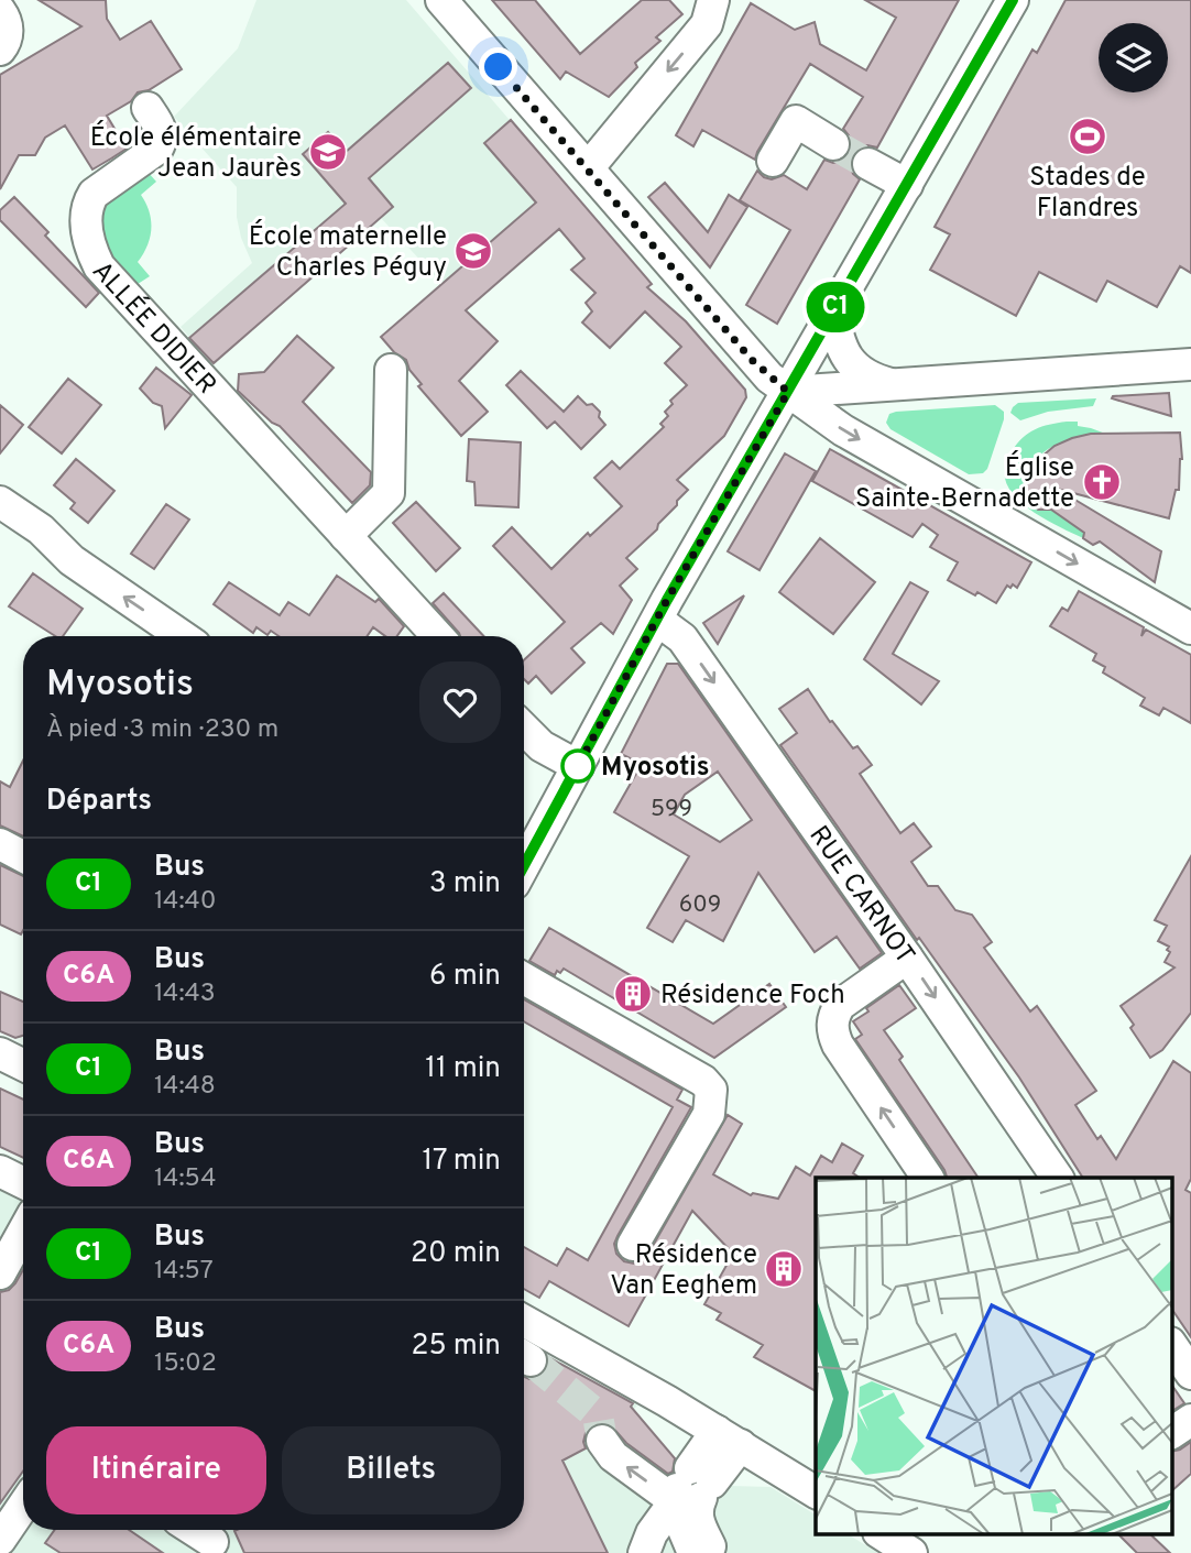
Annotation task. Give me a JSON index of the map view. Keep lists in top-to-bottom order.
{
  "streets": {
    "street": ["ALLÉE DIDIER", "RUE CARNOT"]
  },
  "one_way": ["RUE CARNOT"],
  "places": {
    "sports": ["Stades de Flandres"],
    "school or university": ["École élémentaire Jean Jaurès", "École maternelle Charles Péguy"],
    "church": ["Église Sainte-Bernadette"],
    "other": ["Myosotis"],
    "building": ["Résidence Foch", "Résidence Van Eeghem"]
  },
  "lines": ["bus line C1"],
  "house_numbers": ["599", "609"],
  "page": {
    "on_map": "C1",
    "heading": [
      ["Myosotis", "À pied · 3 min · 230 m"],
      "Départs"
    ],
    "list": [
      {
        "mark": "C1",
        "name": "Bus",
        "note": "14:40",
        "value": "3 min"
      },
      {
        "mark": "C6A",
        "name": "Bus",
        "note": "14:43",
        "value": "6 min"
      },
      {
        "mark": "C1",
        "name": "Bus",
        "note": "14:48",
        "value": "11 min"
      },
      {
        "mark": "C6A",
        "name": "Bus",
        "note": "14:54",
        "value": "17 min"
      },
      {
        "mark": "C1",
        "name": "Bus",
        "note": "14:57",
        "value": "20 min"
      },
      {
        "mark": "C6A",
        "name": "Bus",
        "note": "15:02",
        "value": "25 min"
      }
    ],
    "buttons": ["Itinéraire", "Billets"]
  }
}
